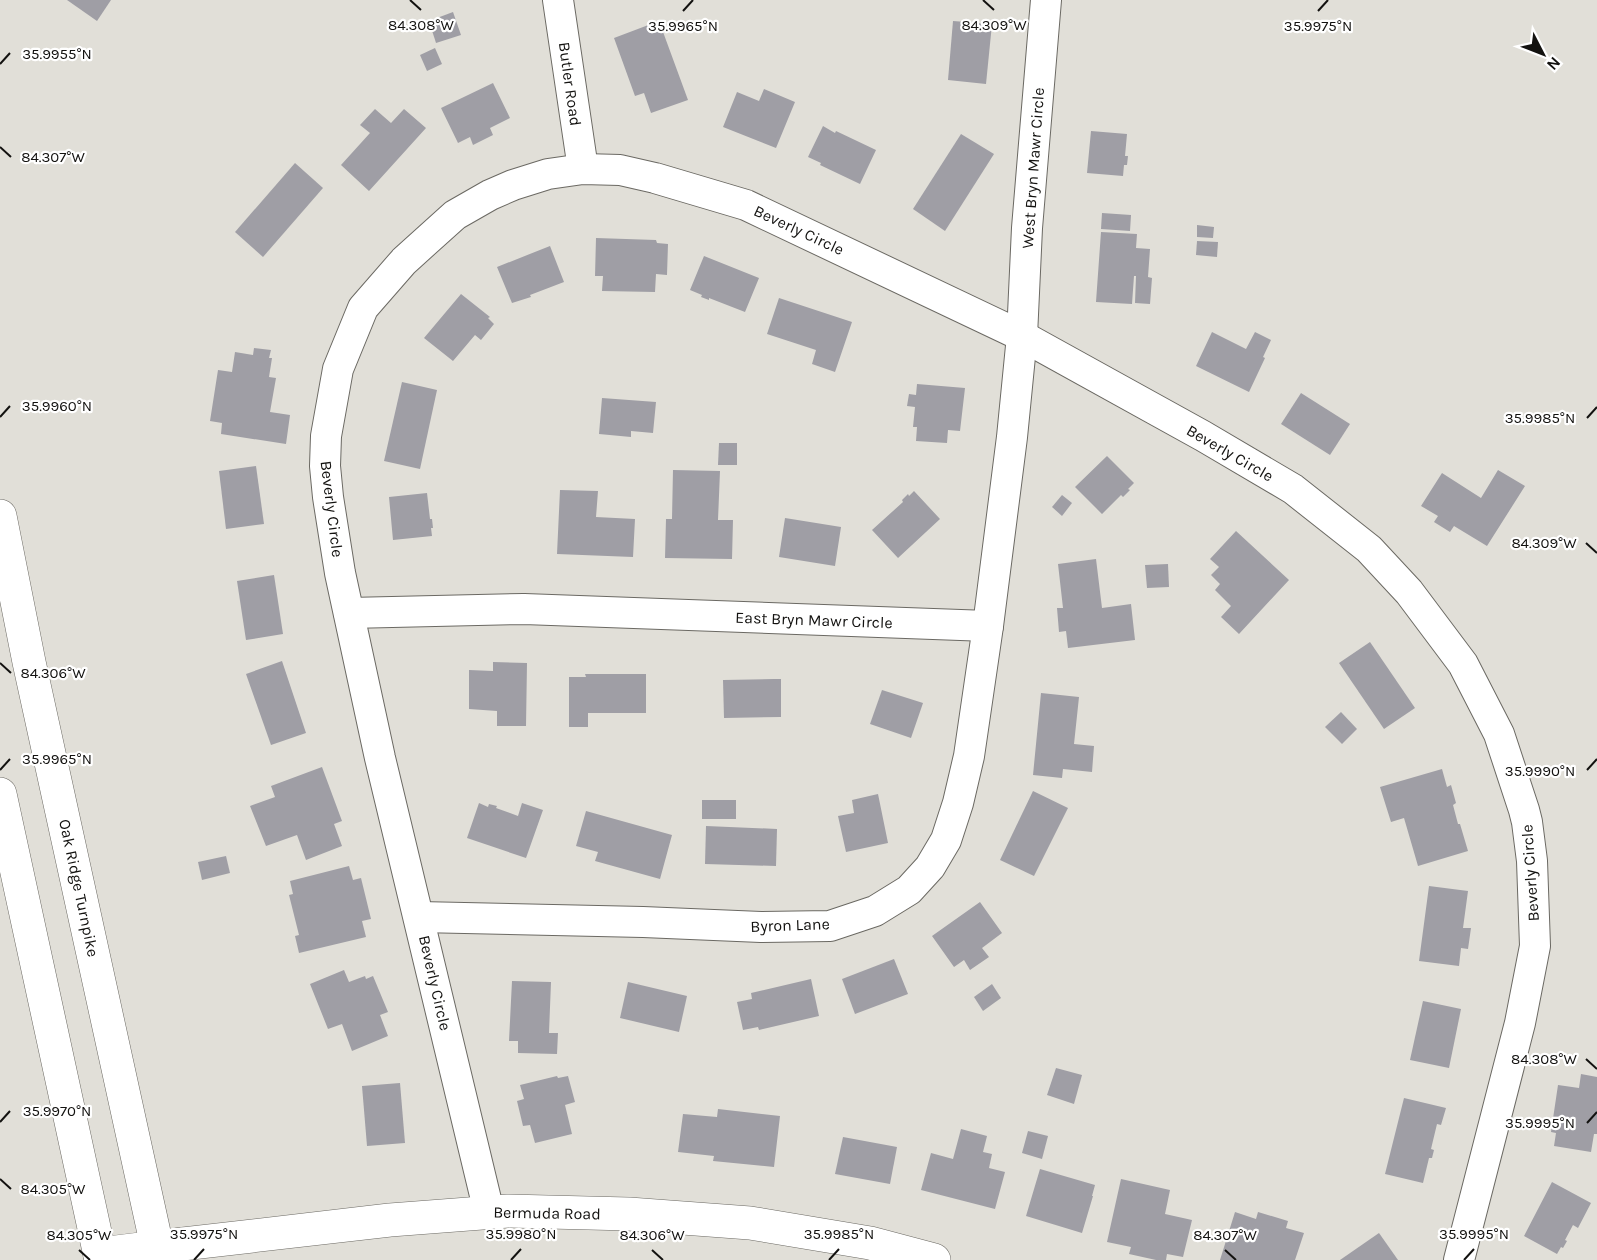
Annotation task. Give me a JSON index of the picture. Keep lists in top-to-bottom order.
{
  "streets": {
    "main road": ["Oak Ridge Turnpike", "Bermuda Road"],
    "street": [
      "Butler Road",
      "West Bryn Mawr Circle",
      "Beverly Circle",
      "East Bryn Mawr Circle",
      "Byron Lane"
    ]
  },
  "crossings": [
    ["Butler Road", "Beverly Circle"],
    ["West Bryn Mawr Circle", "Beverly Circle"],
    ["Beverly Circle", "East Bryn Mawr Circle"],
    ["Beverly Circle", "Byron Lane"],
    ["Beverly Circle", "Bermuda Road"],
    ["East Bryn Mawr Circle", "Byron Lane"],
    ["Oak Ridge Turnpike", "Bermuda Road"]
  ],
  "north": "bottom right",
  "coordinates": [
    "84.308°W",
    "84.309°W",
    "35.9965°N",
    "35.9975°N",
    "35.9955°N",
    "84.307°W",
    "35.9960°N",
    "35.9985°N",
    "84.306°W",
    "35.9990°N",
    "35.9970°N",
    "35.9995°N",
    "84.305°W",
    "35.9980°N"
  ]
}
